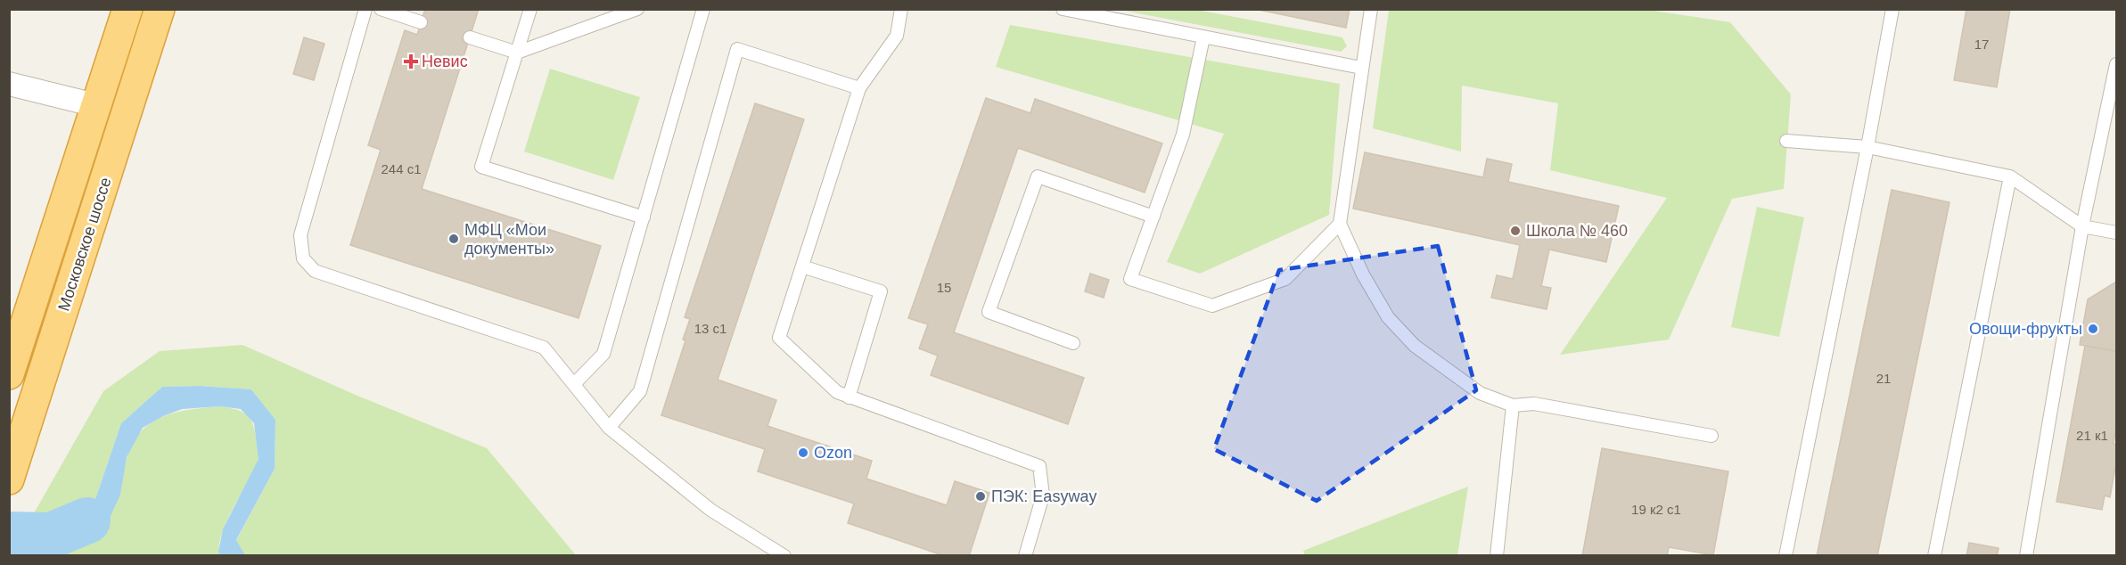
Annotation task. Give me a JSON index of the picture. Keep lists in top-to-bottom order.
{
  "streets": {
    "highway": ["Московское шоссе"]
  },
  "places": {
    "health": ["Невис"],
    "other": [
      "Школа № 460",
      "МФЦ «Мои документы»",
      "Овощи-фрукты",
      "Ozon",
      "ПЭК: Easyway"
    ]
  },
  "house_numbers": [
    "17",
    "244 с1",
    "15",
    "13 с1",
    "21",
    "21 к1",
    "19 к2 с1"
  ]
}
